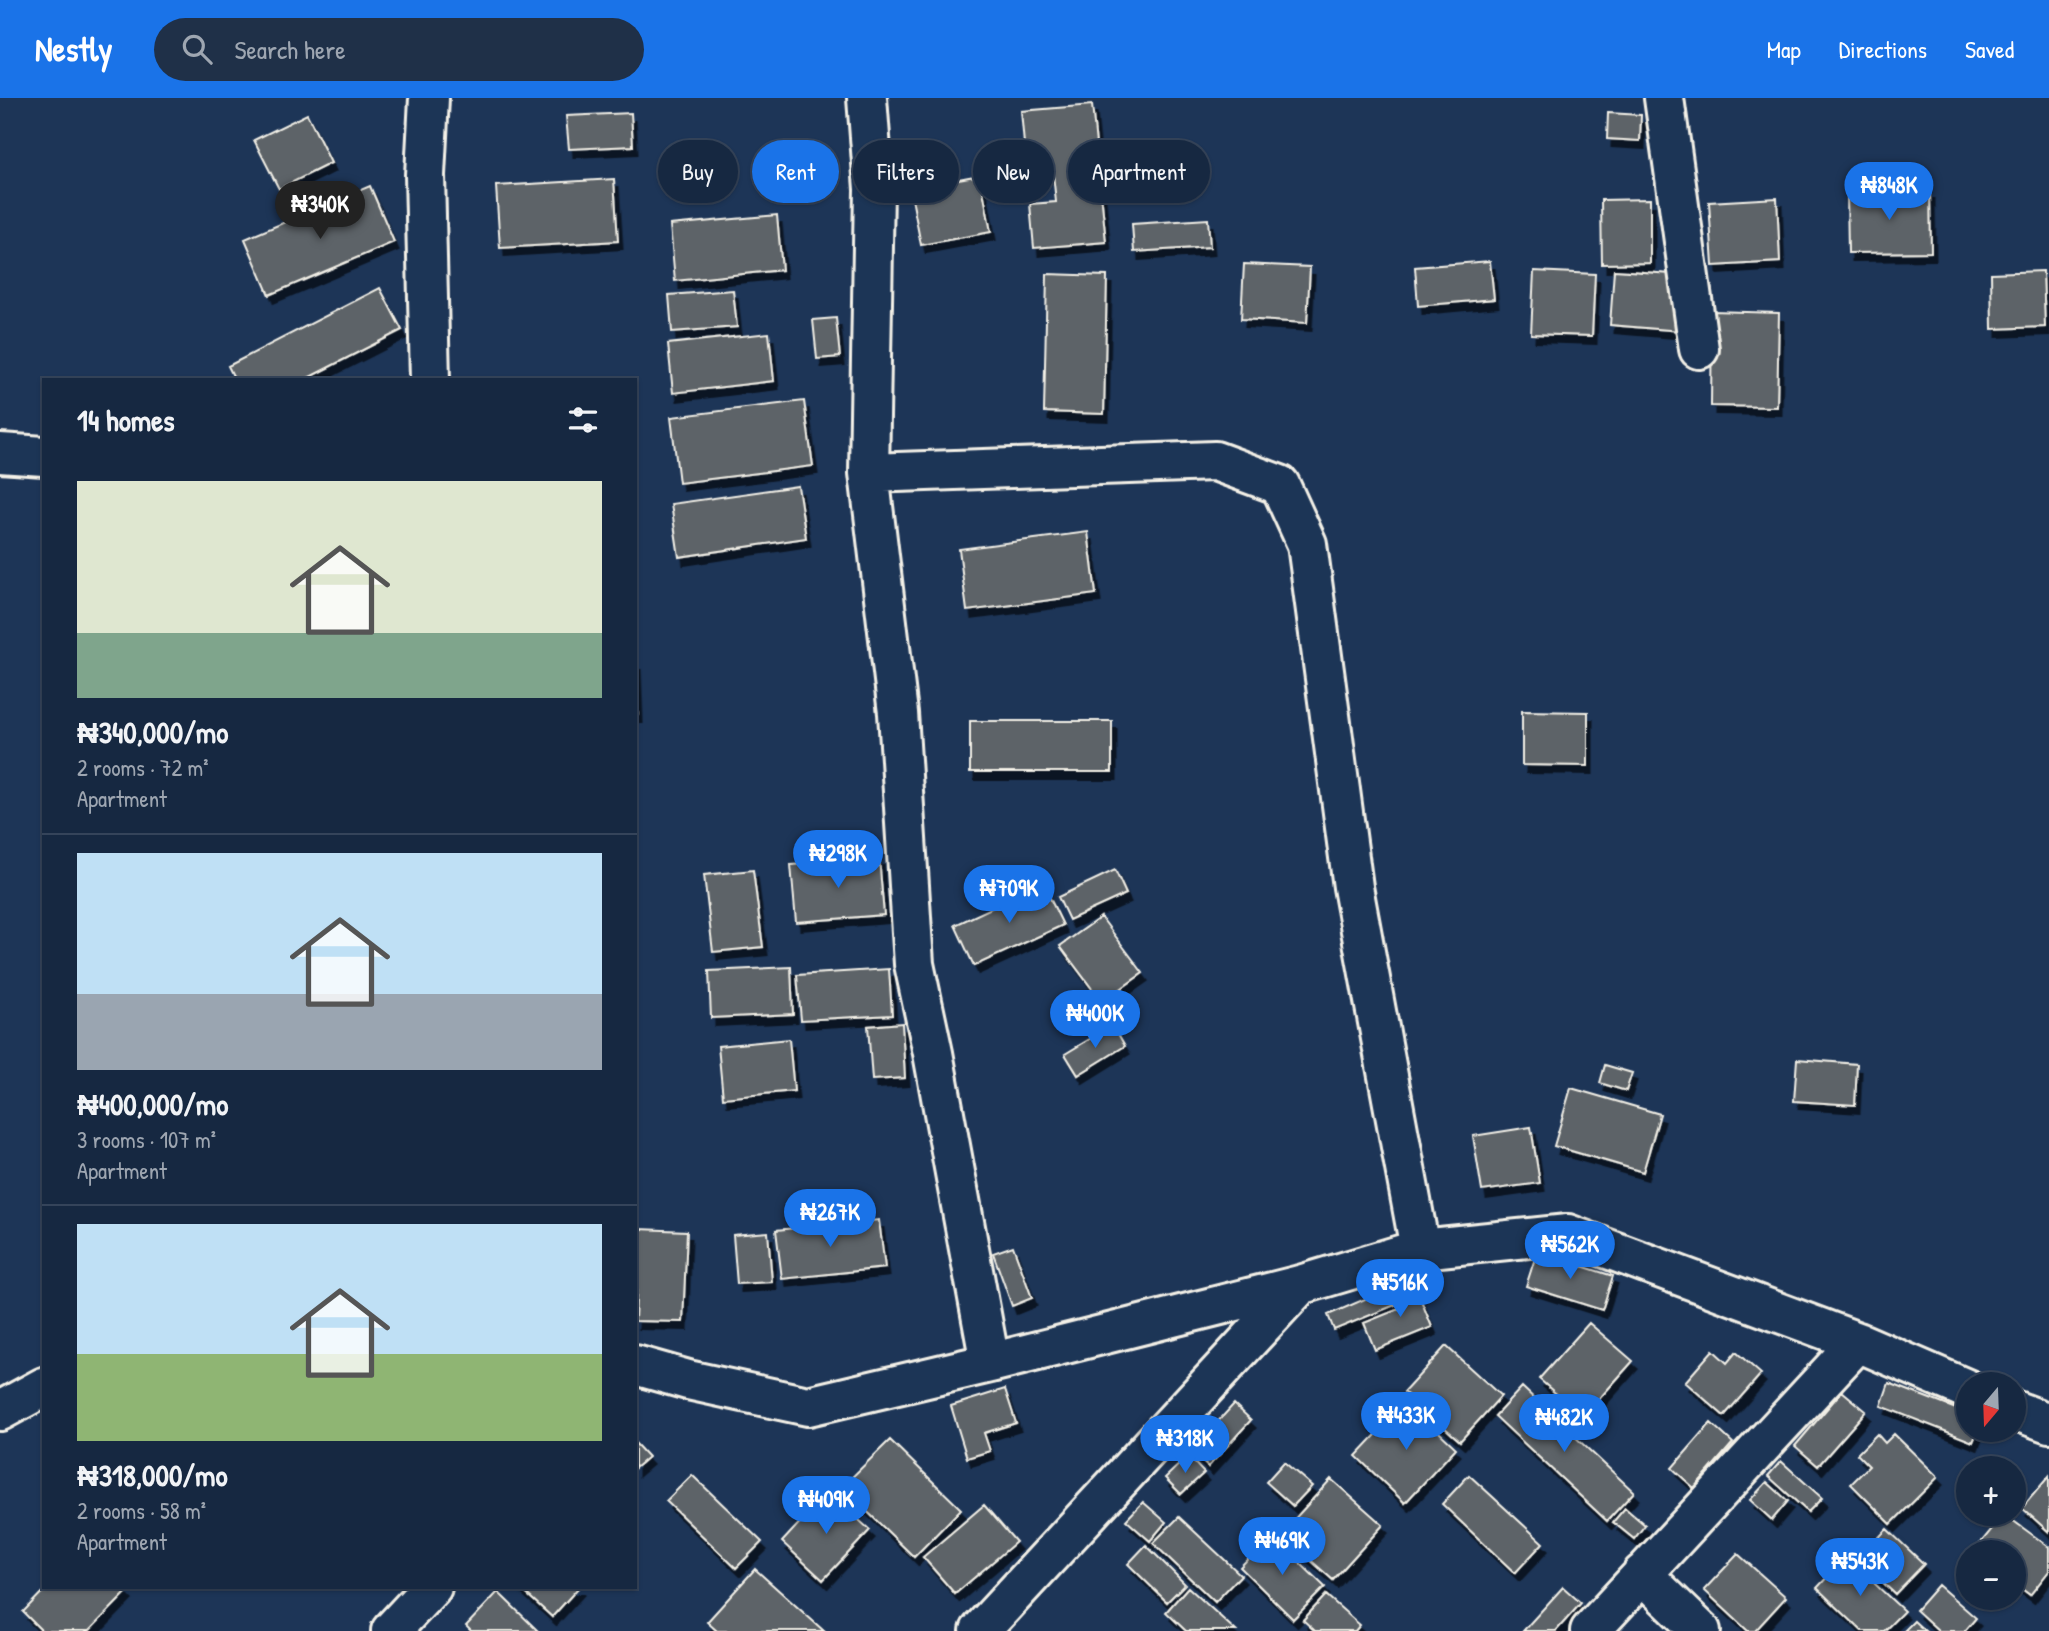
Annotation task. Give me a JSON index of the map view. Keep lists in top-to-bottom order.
{
  "north": "bottom",
  "page": {
    "header": "Nestly",
    "search": "Search here",
    "nav": ["Map", "Directions", "Saved"],
    "chip": [
      "Buy",
      "Rent",
      "Filters",
      "New",
      "Apartment"
    ],
    "price": [
      "₦848K",
      "₦340K",
      "₦298K",
      "₦709K",
      "₦400K",
      "₦267K",
      "₦562K",
      "₦516K",
      "₦433K",
      "₦482K",
      "₦318K",
      "₦409K",
      "₦469K",
      "₦543K"
    ],
    "heading": "14 homes",
    "list": [
      {
        "name": "₦340,000/mo",
        "note": "2 rooms · 72 m² · Apartment"
      },
      {
        "name": "₦400,000/mo",
        "note": "3 rooms · 107 m² · Apartment"
      },
      {
        "name": "₦318,000/mo",
        "note": "2 rooms · 58 m² · Apartment"
      }
    ],
    "map_buttons": ["+", "−"]
  }
}
